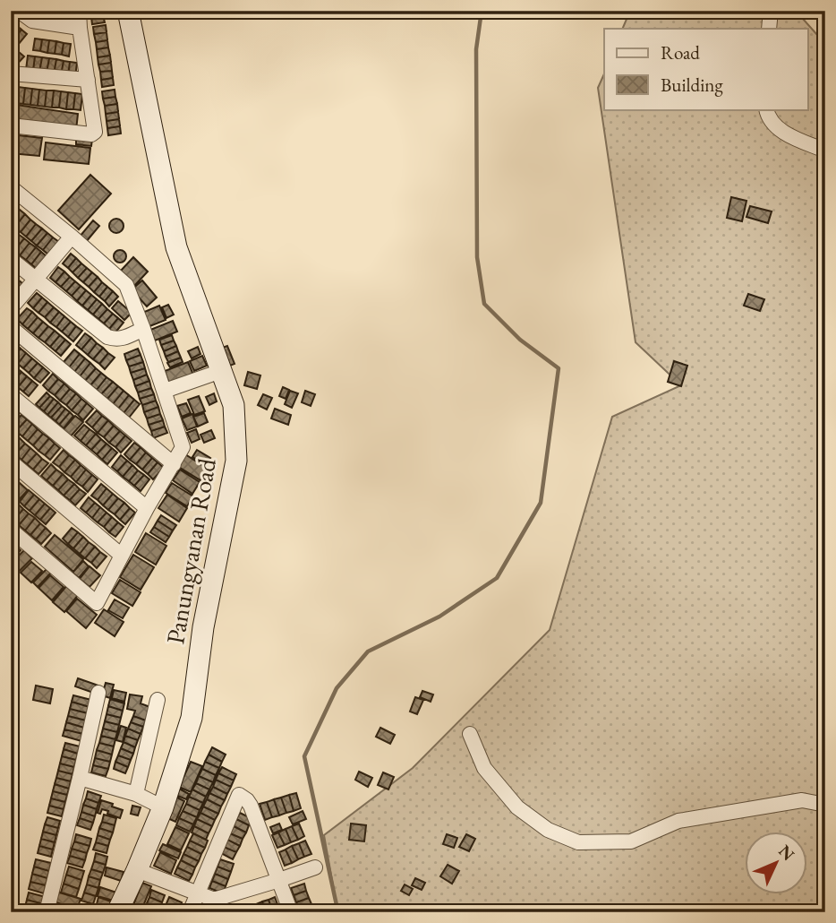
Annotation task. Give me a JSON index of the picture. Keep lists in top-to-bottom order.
{
  "streets": {
    "street": ["Panungyanan Road"]
  },
  "legend": ["Road", "Building"],
  "north": "top right"
}
